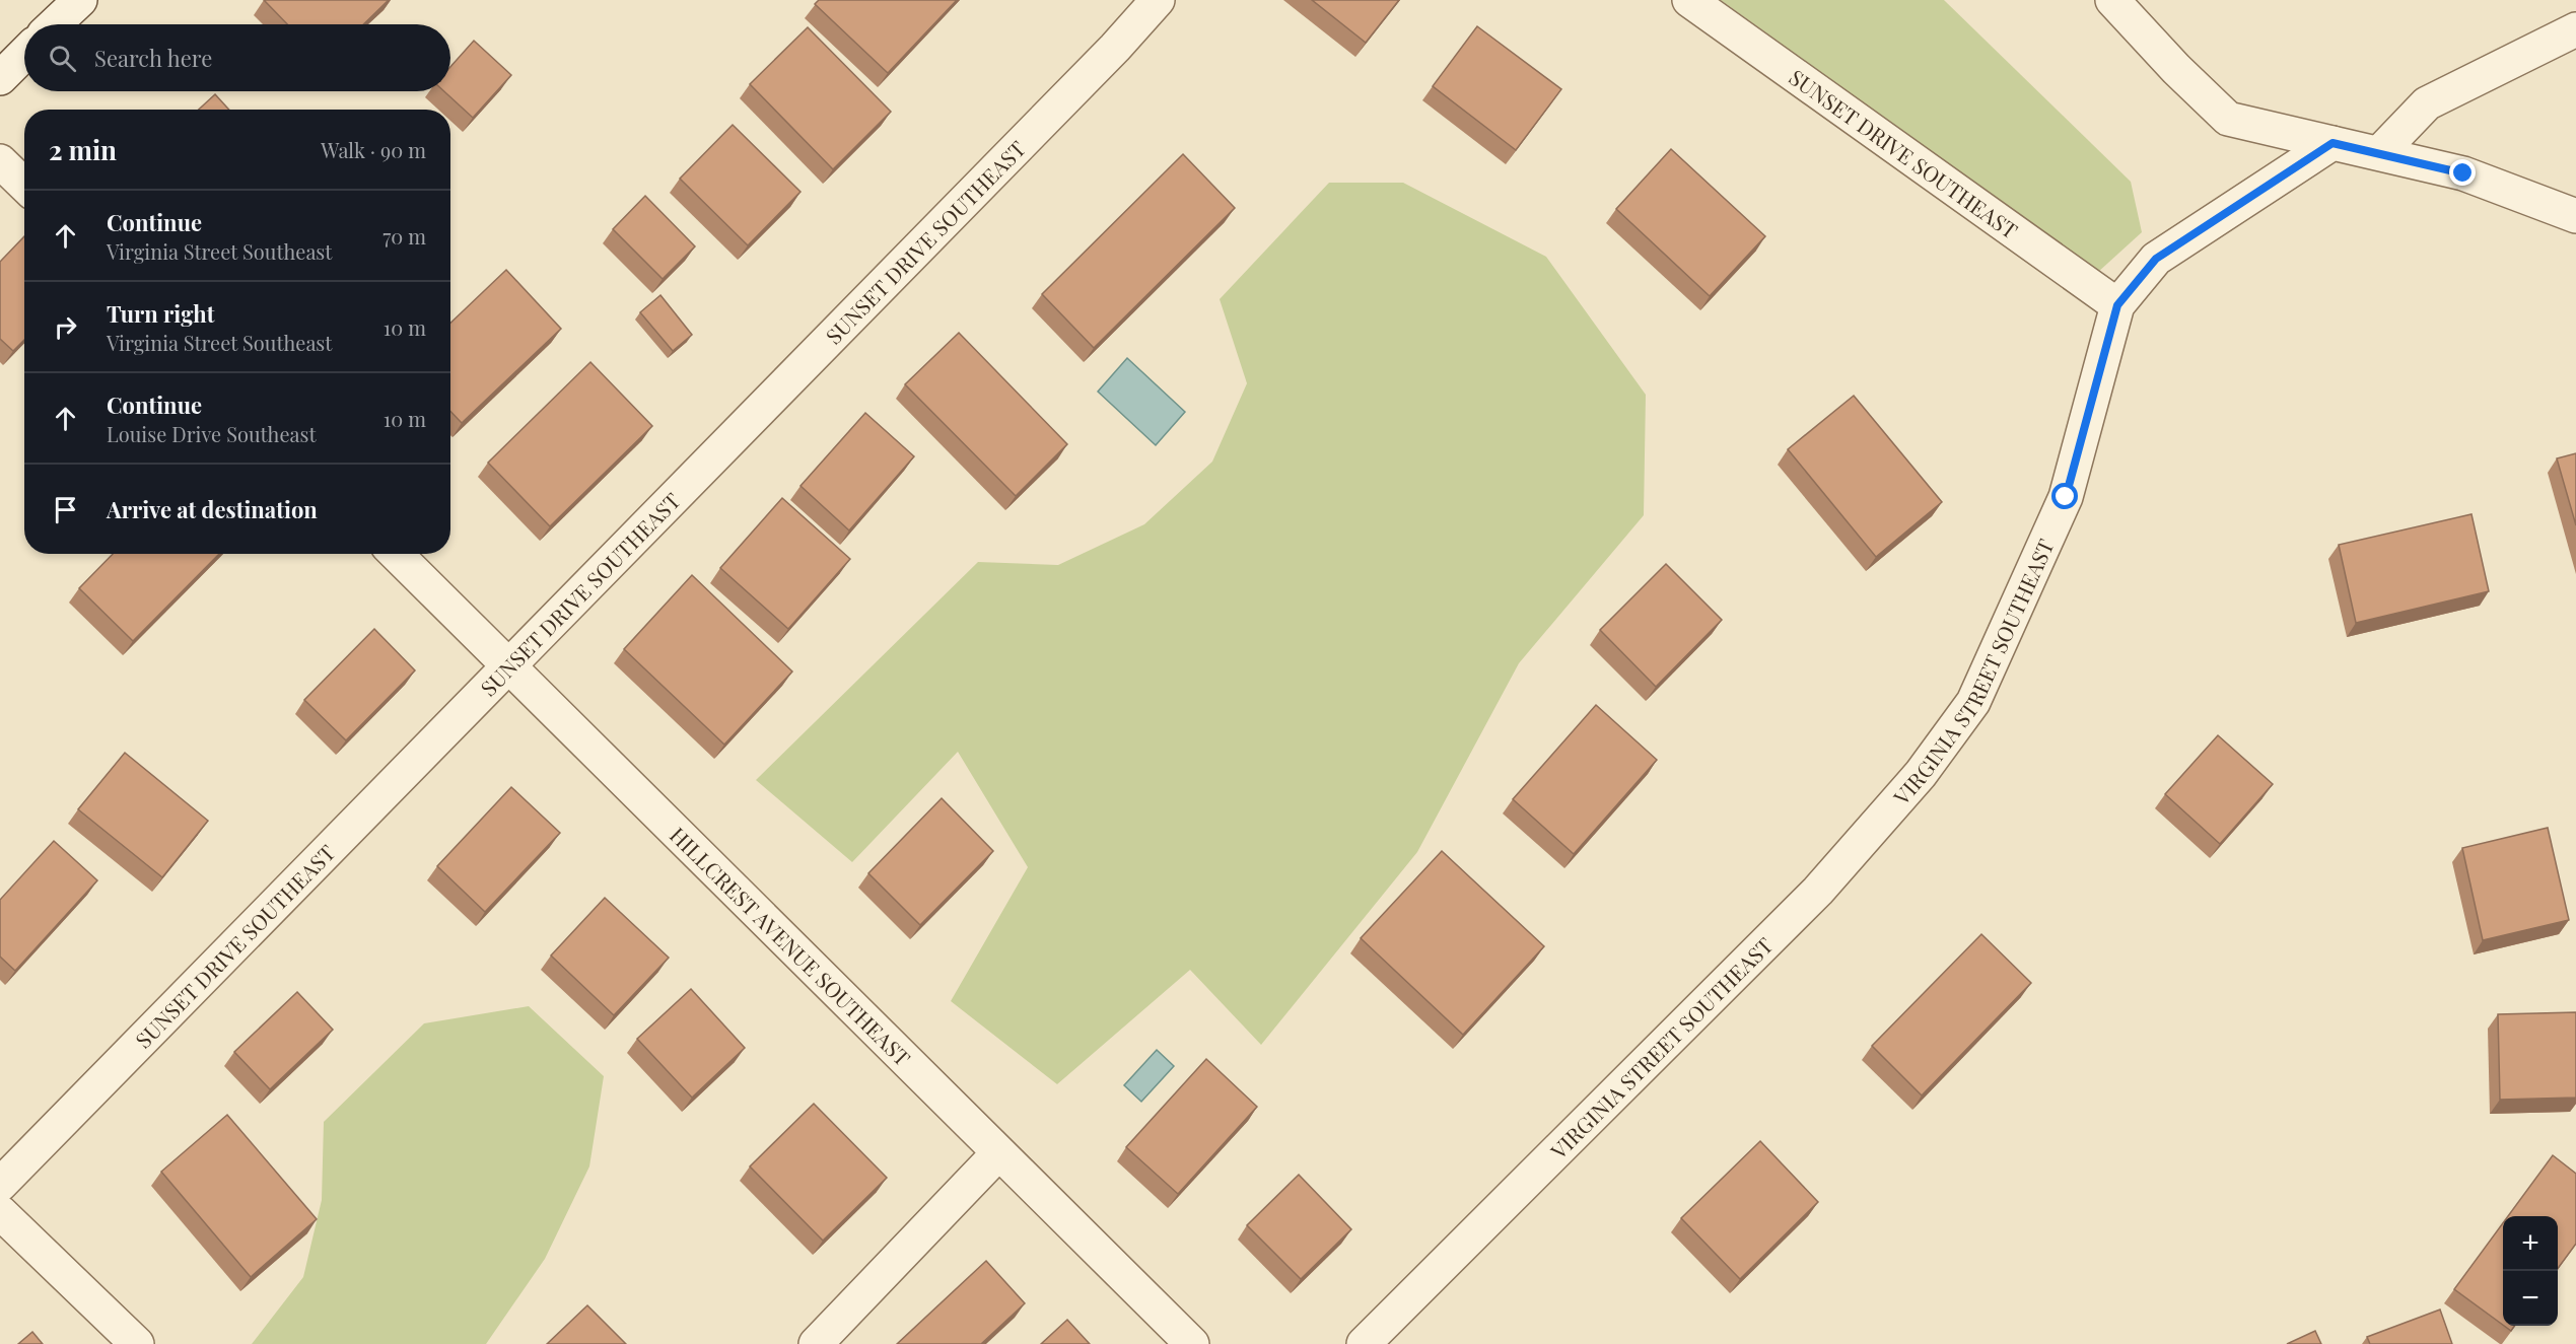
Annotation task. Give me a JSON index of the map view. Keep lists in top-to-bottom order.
{
  "streets": {
    "street": ["SUNSET DRIVE SOUTHEAST", "VIRGINIA STREET SOUTHEAST", "HILLCREST AVENUE SOUTHEAST"]
  },
  "crossings": [
    ["SUNSET DRIVE SOUTHEAST", "VIRGINIA STREET SOUTHEAST"],
    ["SUNSET DRIVE SOUTHEAST", "HILLCREST AVENUE SOUTHEAST"]
  ],
  "page": {
    "search": "Search here",
    "heading": ["2 min", "Walk · 90 m"],
    "list": [
      ["Continue", "Virginia Street Southeast", "70 m"],
      ["Turn right", "Virginia Street Southeast", "10 m"],
      ["Continue", "Louise Drive Southeast", "10 m"],
      "Arrive at destination"
    ],
    "map_buttons": ["+", "−"]
  }
}
